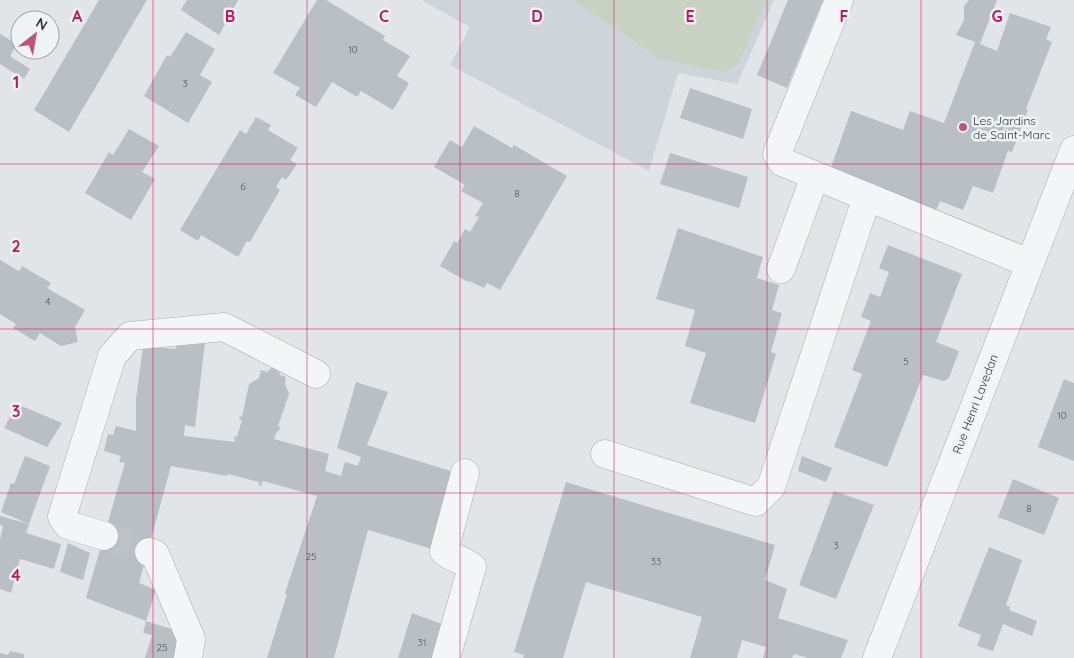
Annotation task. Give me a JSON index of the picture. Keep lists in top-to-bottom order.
{
  "streets": {
    "street": ["Rue Henri Lavedan"]
  },
  "places": ["Les Jardins de Saint-Marc"],
  "house_numbers": [
    "10",
    "3",
    "6",
    "8",
    "4",
    "5",
    "10",
    "8",
    "3",
    "25",
    "33",
    "31",
    "25"
  ],
  "north": "top right",
  "grid": {
    "columns": [
      "A",
      "B",
      "C",
      "D",
      "E",
      "F",
      "G"
    ],
    "rows": [
      "1",
      "2",
      "3",
      "4"
    ]
  }
}
